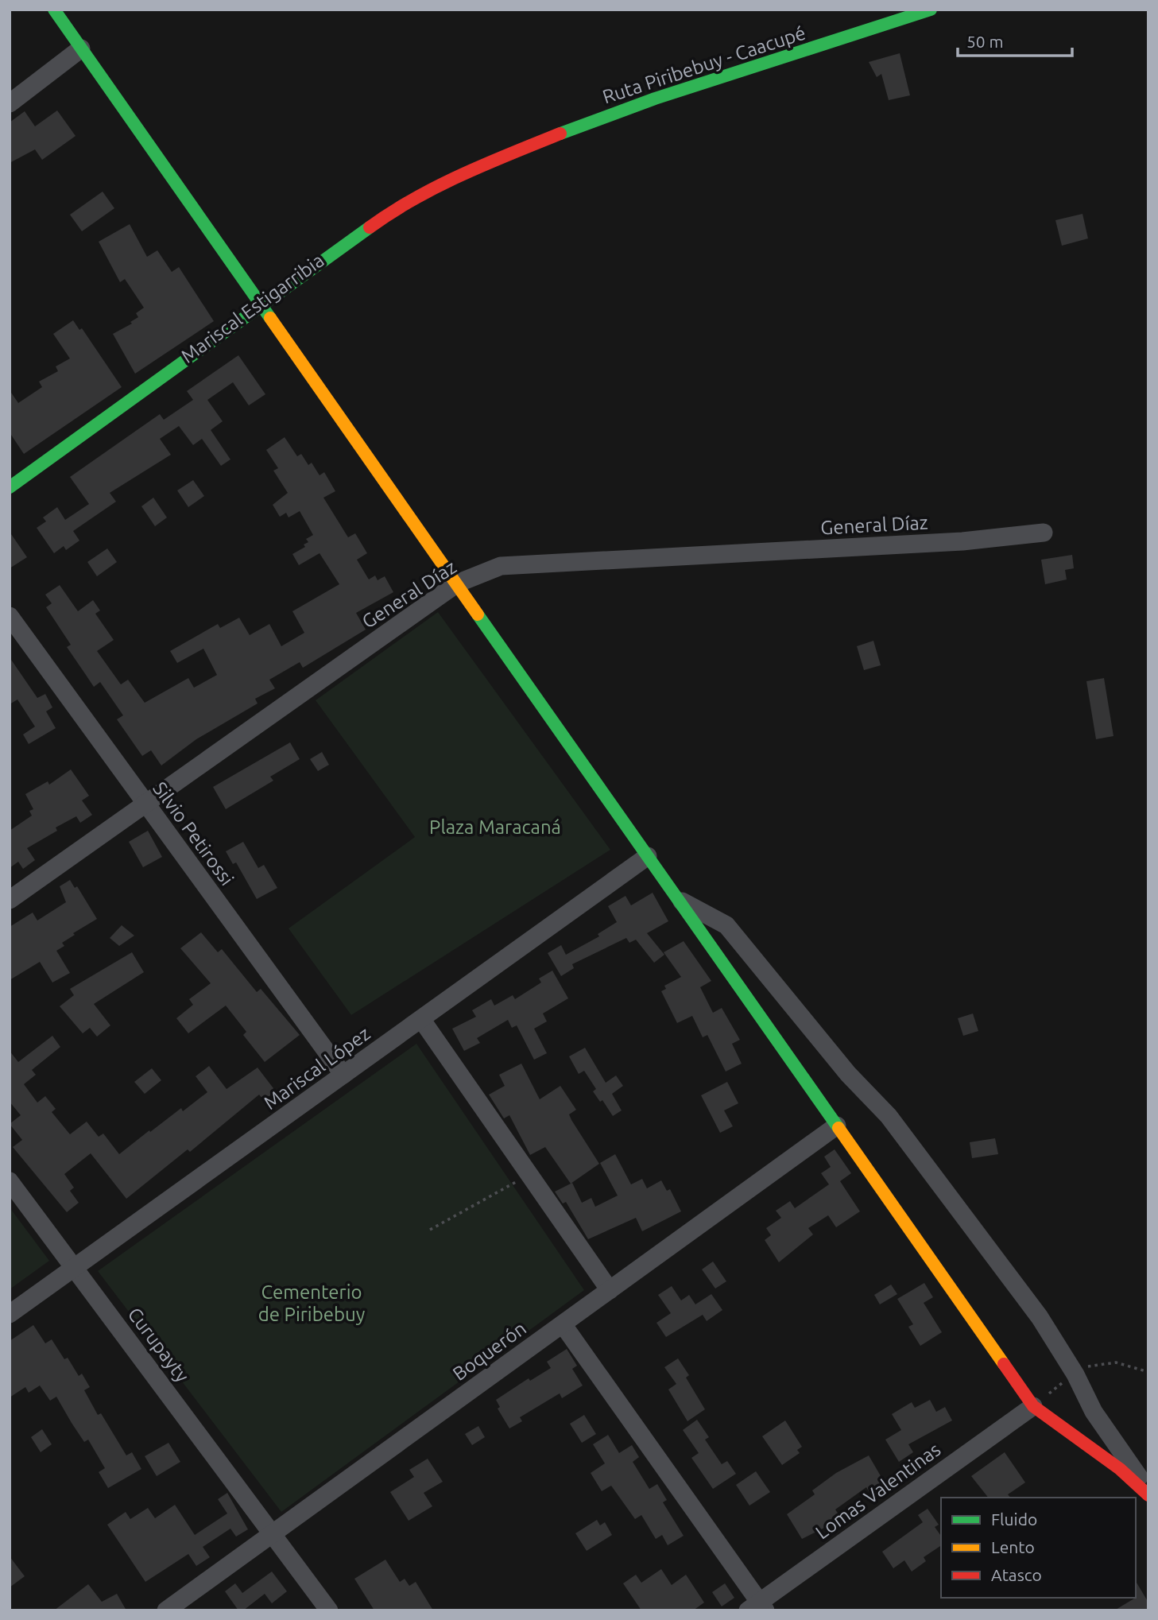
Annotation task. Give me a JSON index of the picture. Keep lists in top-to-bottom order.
{
  "streets": {
    "street": [
      "Ruta Piribebuy - Caacupé",
      "General Díaz",
      "Silvio Petirossi",
      "Mariscal López",
      "Curupayty",
      "Boquerón",
      "Lomas Valentinas"
    ]
  },
  "crossings": [
    ["General Díaz", "Silvio Petirossi"],
    ["Silvio Petirossi", "Mariscal López"],
    ["Mariscal López", "Curupayty"],
    ["Curupayty", "Boquerón"]
  ],
  "parks": ["Plaza Maracaná", "Cementerio de Piribebuy"],
  "legend": ["Fluido", "Lento", "Atasco"],
  "scale_bar": "50 m"
}
